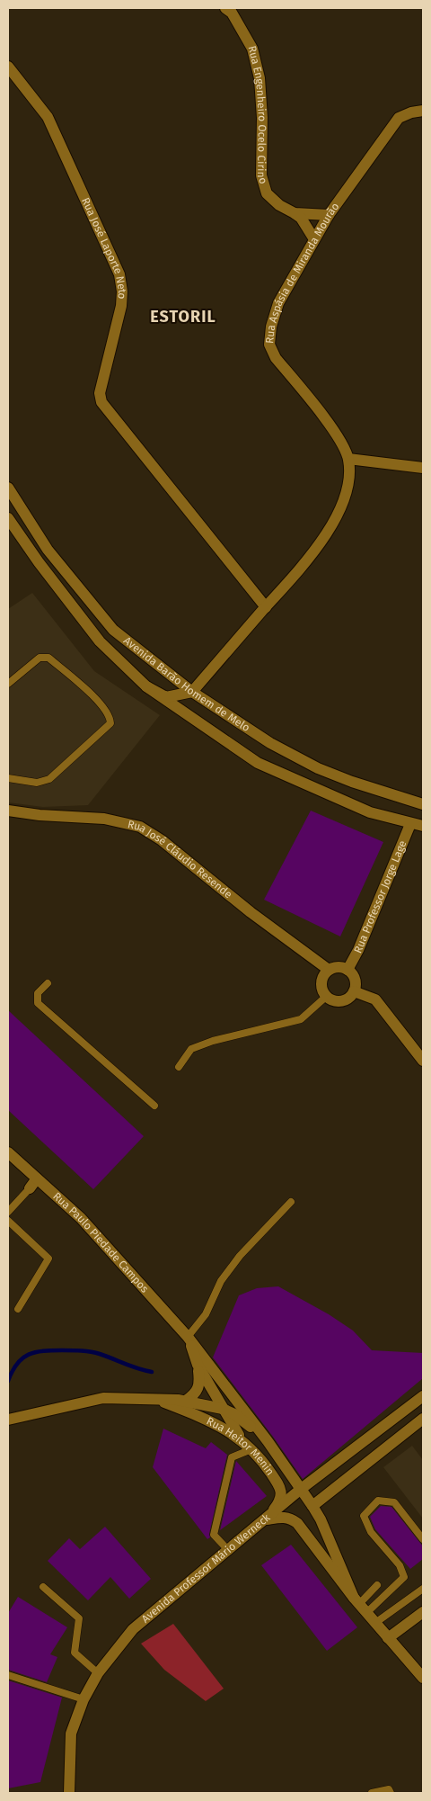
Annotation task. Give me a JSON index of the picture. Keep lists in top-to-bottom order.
{
  "streets": {
    "street": [
      "Rua Engenheiro Ocelo Cirino",
      "Rua José Laporte Neto",
      "Rua Aspásia de Miranda Mourão",
      "Avenida Barão Homem de Melo",
      "Rua José Cláudio Resende",
      "Rua Professor Jorge Lage",
      "Rua Paulo Piedade Campos",
      "Rua Heitor Menin",
      "Avenida Professor Mário Werneck"
    ]
  },
  "crossings": [
    ["Rua Engenheiro Ocelo Cirino", "Rua Aspásia de Miranda Mourão"],
    ["Rua José Laporte Neto", "Rua Aspásia de Miranda Mourão"],
    ["Rua Aspásia de Miranda Mourão", "Avenida Barão Homem de Melo"],
    ["Avenida Barão Homem de Melo", "Rua Professor Jorge Lage"],
    ["Rua José Cláudio Resende", "Rua Professor Jorge Lage"],
    ["Rua Paulo Piedade Campos", "Rua Heitor Menin"],
    ["Rua Paulo Piedade Campos", "Avenida Professor Mário Werneck"],
    ["Rua Heitor Menin", "Avenida Professor Mário Werneck"]
  ],
  "districts": ["ESTORIL"]
}
